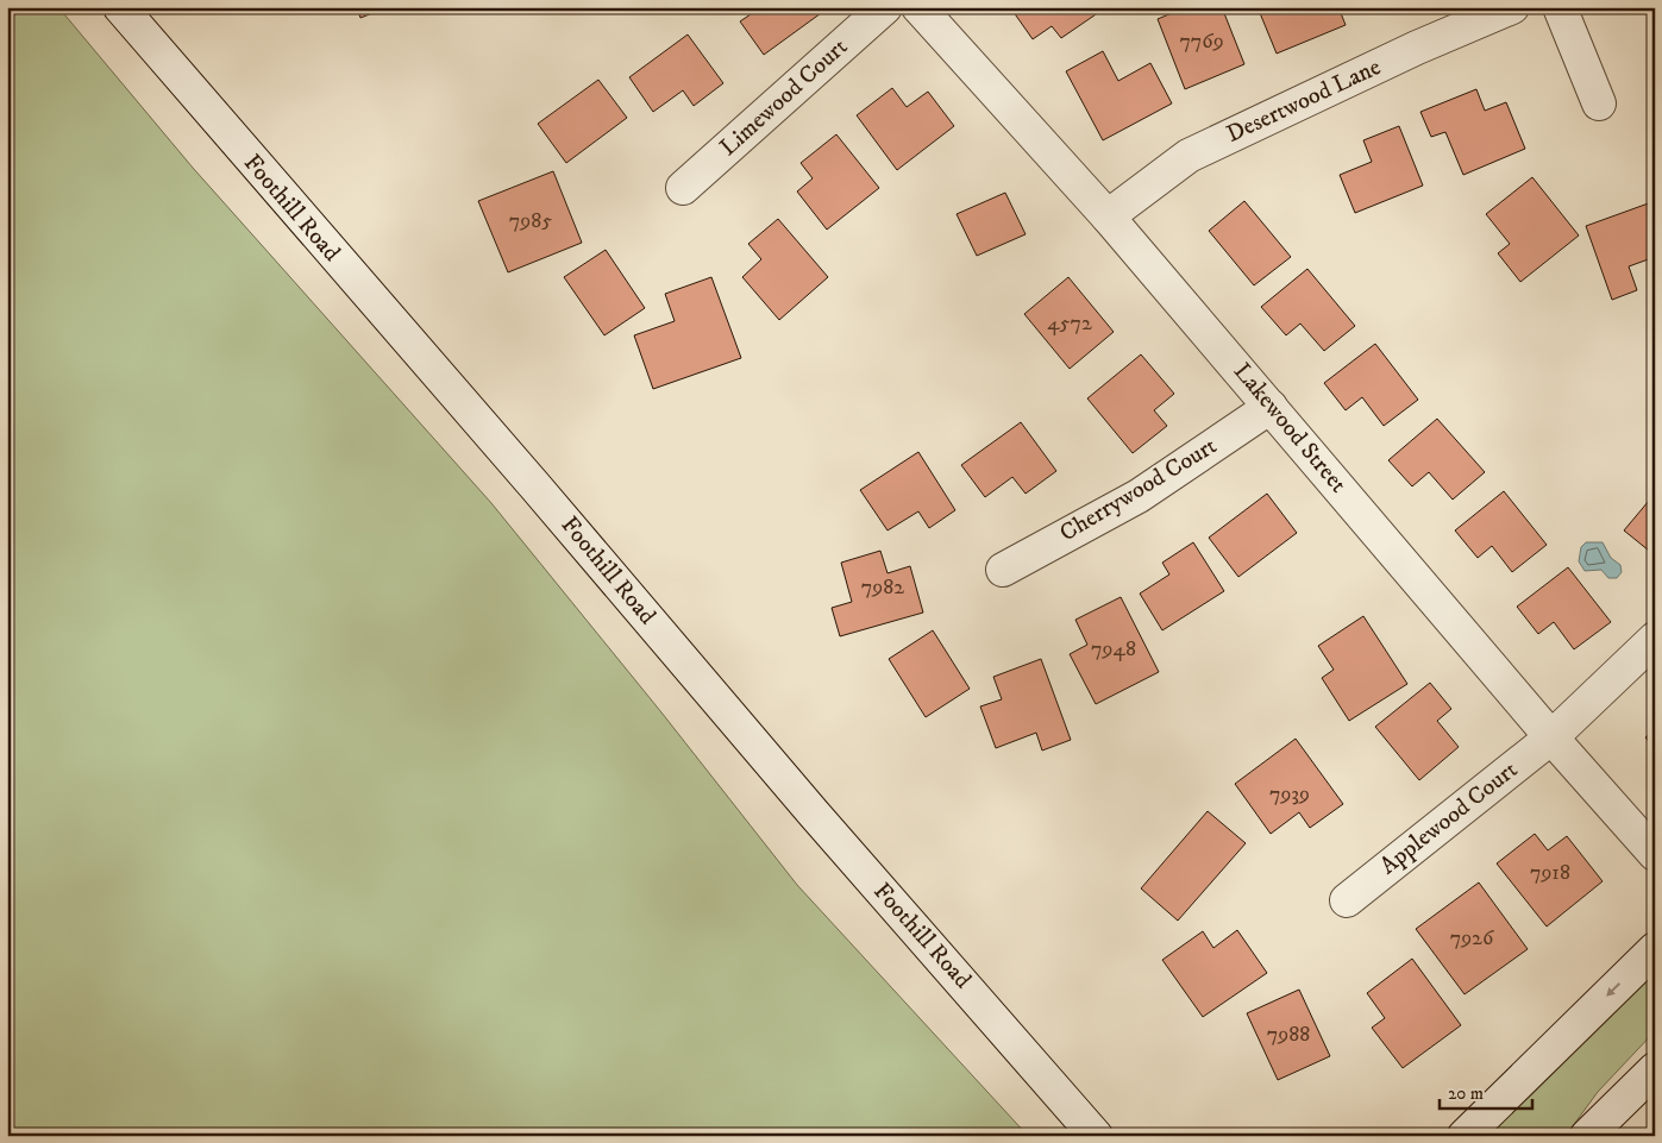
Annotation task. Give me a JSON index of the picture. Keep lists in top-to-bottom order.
{
  "streets": {
    "street": [
      "Limewood Court",
      "Desertwood Lane",
      "Foothill Road",
      "Lakewood Street",
      "Cherrywood Court",
      "Applewood Court"
    ]
  },
  "crossings": [
    ["Desertwood Lane", "Lakewood Street"],
    ["Lakewood Street", "Cherrywood Court"],
    ["Lakewood Street", "Applewood Court"]
  ],
  "house_numbers": [
    "7769",
    "7985",
    "4572",
    "7982",
    "7948",
    "7939",
    "7918",
    "7926",
    "7988"
  ],
  "scale_bar": "20 m"
}
